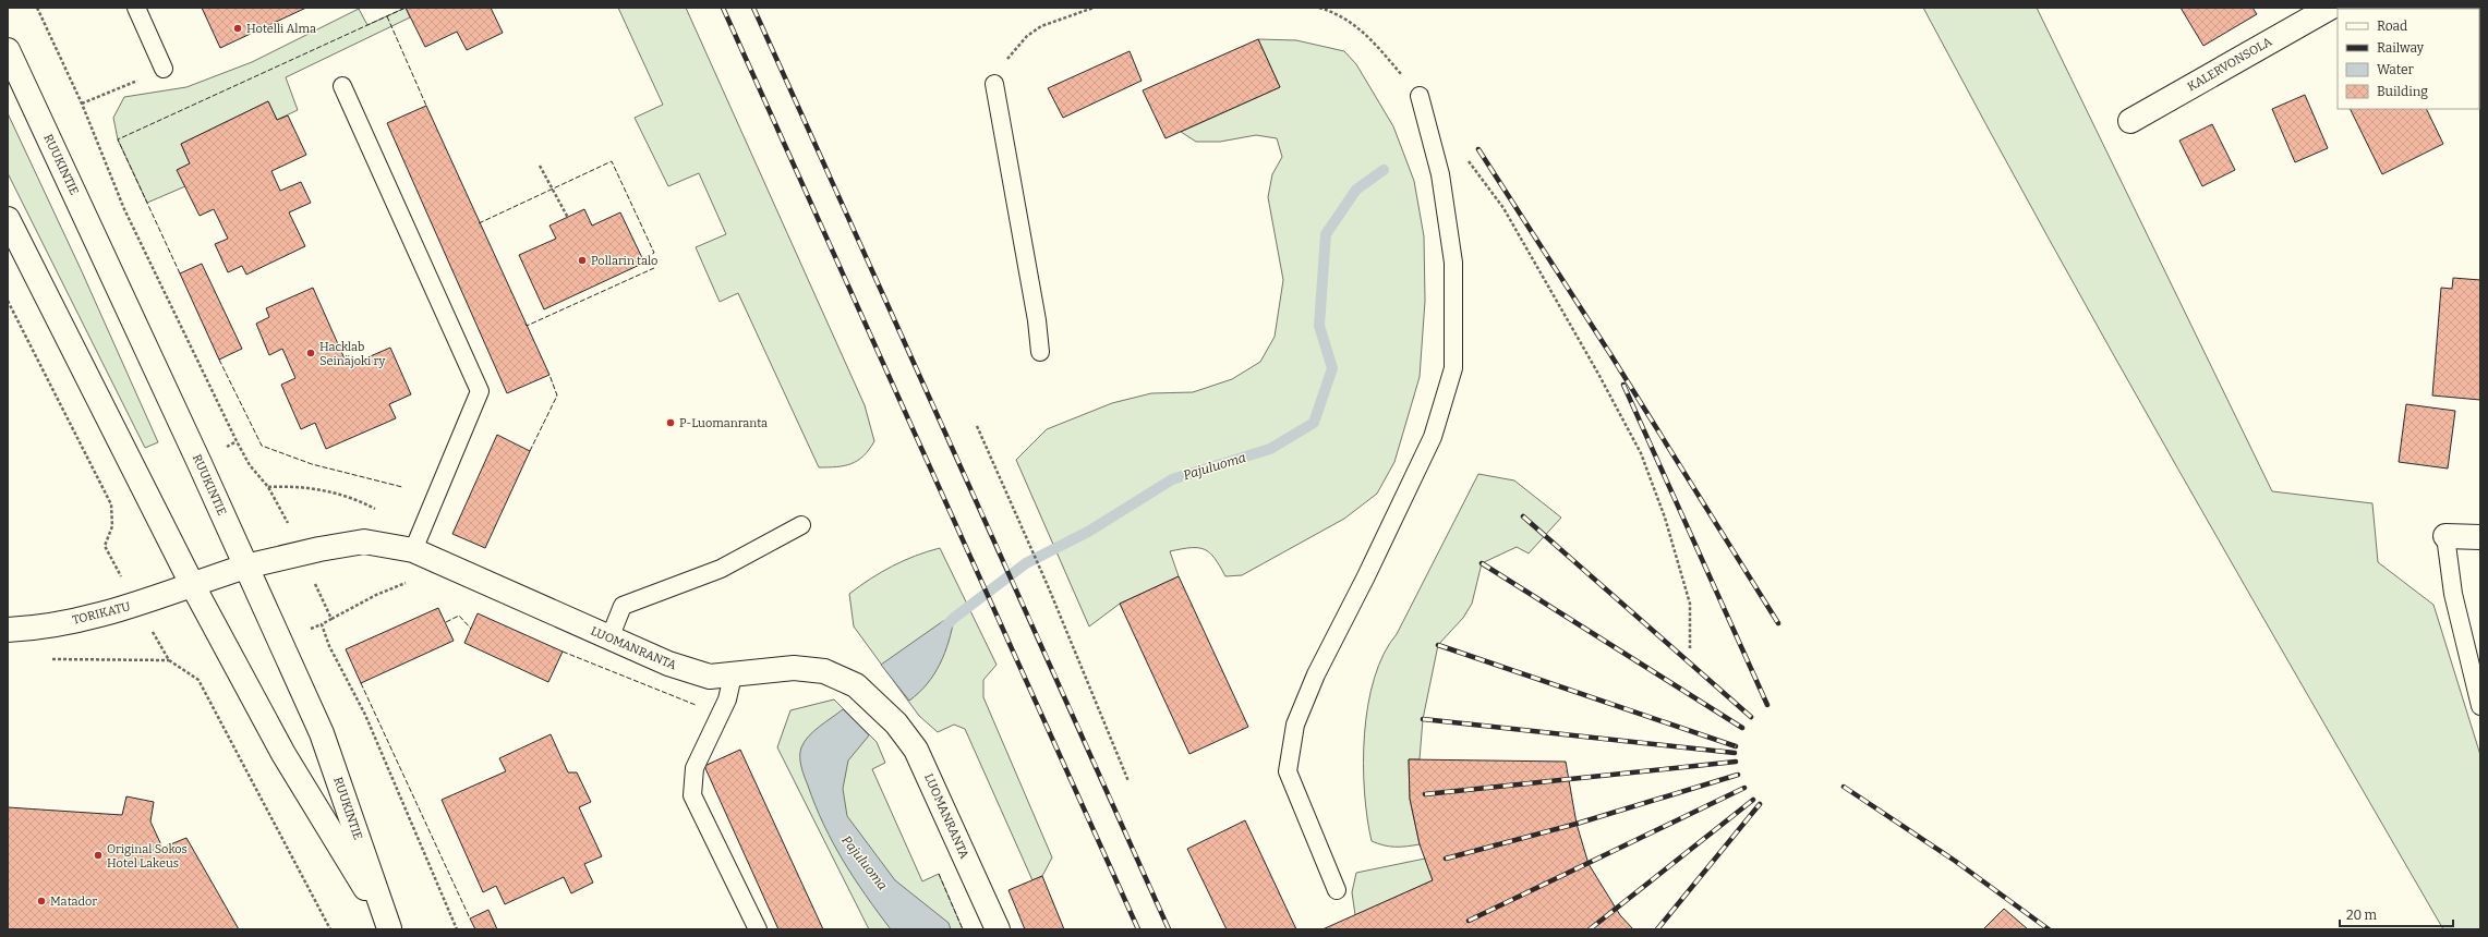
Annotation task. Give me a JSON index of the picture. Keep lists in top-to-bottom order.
{
  "streets": {
    "main road": [
      "KALERVONSOLA",
      "RUUKINTIE",
      "TORIKATU",
      "LUOMANRANTA"
    ]
  },
  "crossings": [
    ["RUUKINTIE", "TORIKATU"],
    ["RUUKINTIE", "LUOMANRANTA"],
    ["TORIKATU", "LUOMANRANTA"]
  ],
  "water": ["Pajuluoma"],
  "places": [
    "Hotelli Alma",
    "Pollarin talo",
    "Hacklab Seinäjoki ry",
    "P-Luomanranta",
    "Original Sokos Hotel Lakeus",
    "Matador"
  ],
  "legend": [
    "Road",
    "Railway",
    "Water",
    "Building"
  ],
  "scale_bar": "20 m"
}
